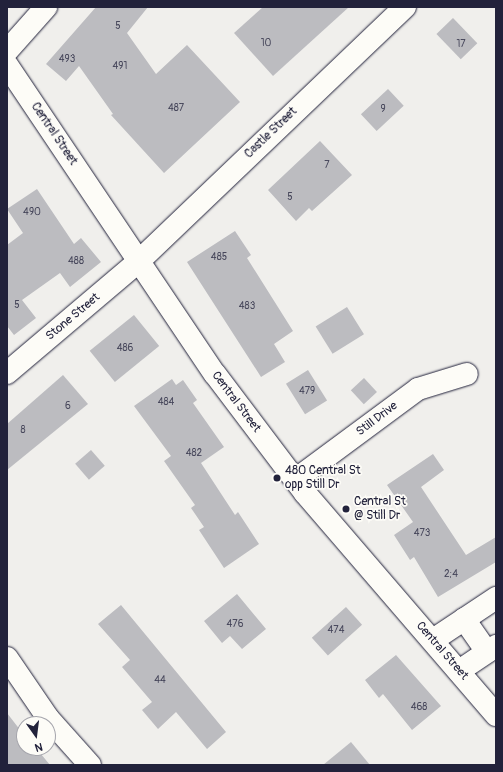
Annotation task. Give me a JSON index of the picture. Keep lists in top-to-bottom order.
{
  "streets": {
    "street": [
      "Castle Street",
      "Central Street",
      "Stone Street",
      "Still Drive"
    ]
  },
  "crossings": [
    ["Castle Street", "Central Street"],
    ["Castle Street", "Stone Street"],
    ["Central Street", "Stone Street"],
    ["Central Street", "Still Drive"]
  ],
  "places": ["480 Central St opp Still Dr", "Central St @ Still Dr"],
  "house_numbers": [
    "5",
    "10",
    "17",
    "493",
    "491",
    "487",
    "9",
    "7",
    "5",
    "490",
    "485",
    "488",
    "5",
    "483",
    "486",
    "479",
    "484",
    "6",
    "8",
    "482",
    "473",
    "2;4",
    "476",
    "474",
    "44",
    "468"
  ],
  "north": "bottom"
}
